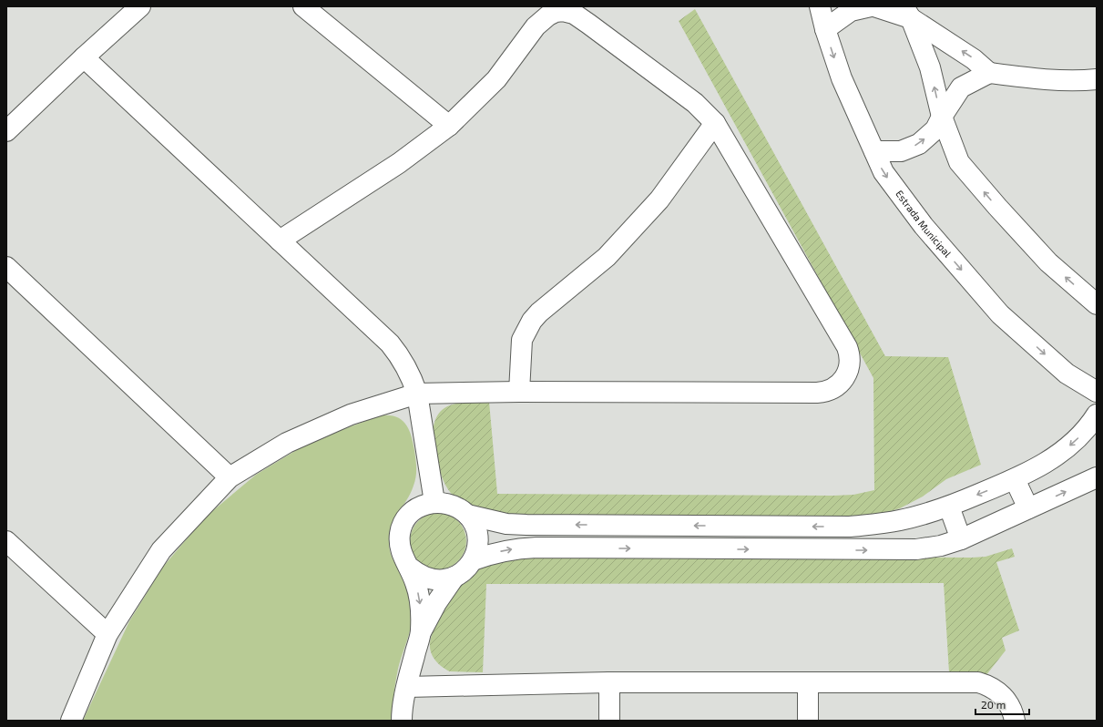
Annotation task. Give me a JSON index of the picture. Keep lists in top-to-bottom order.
{
  "streets": {
    "street": ["Estrada Municipal"]
  },
  "scale_bar": "20 m"
}
